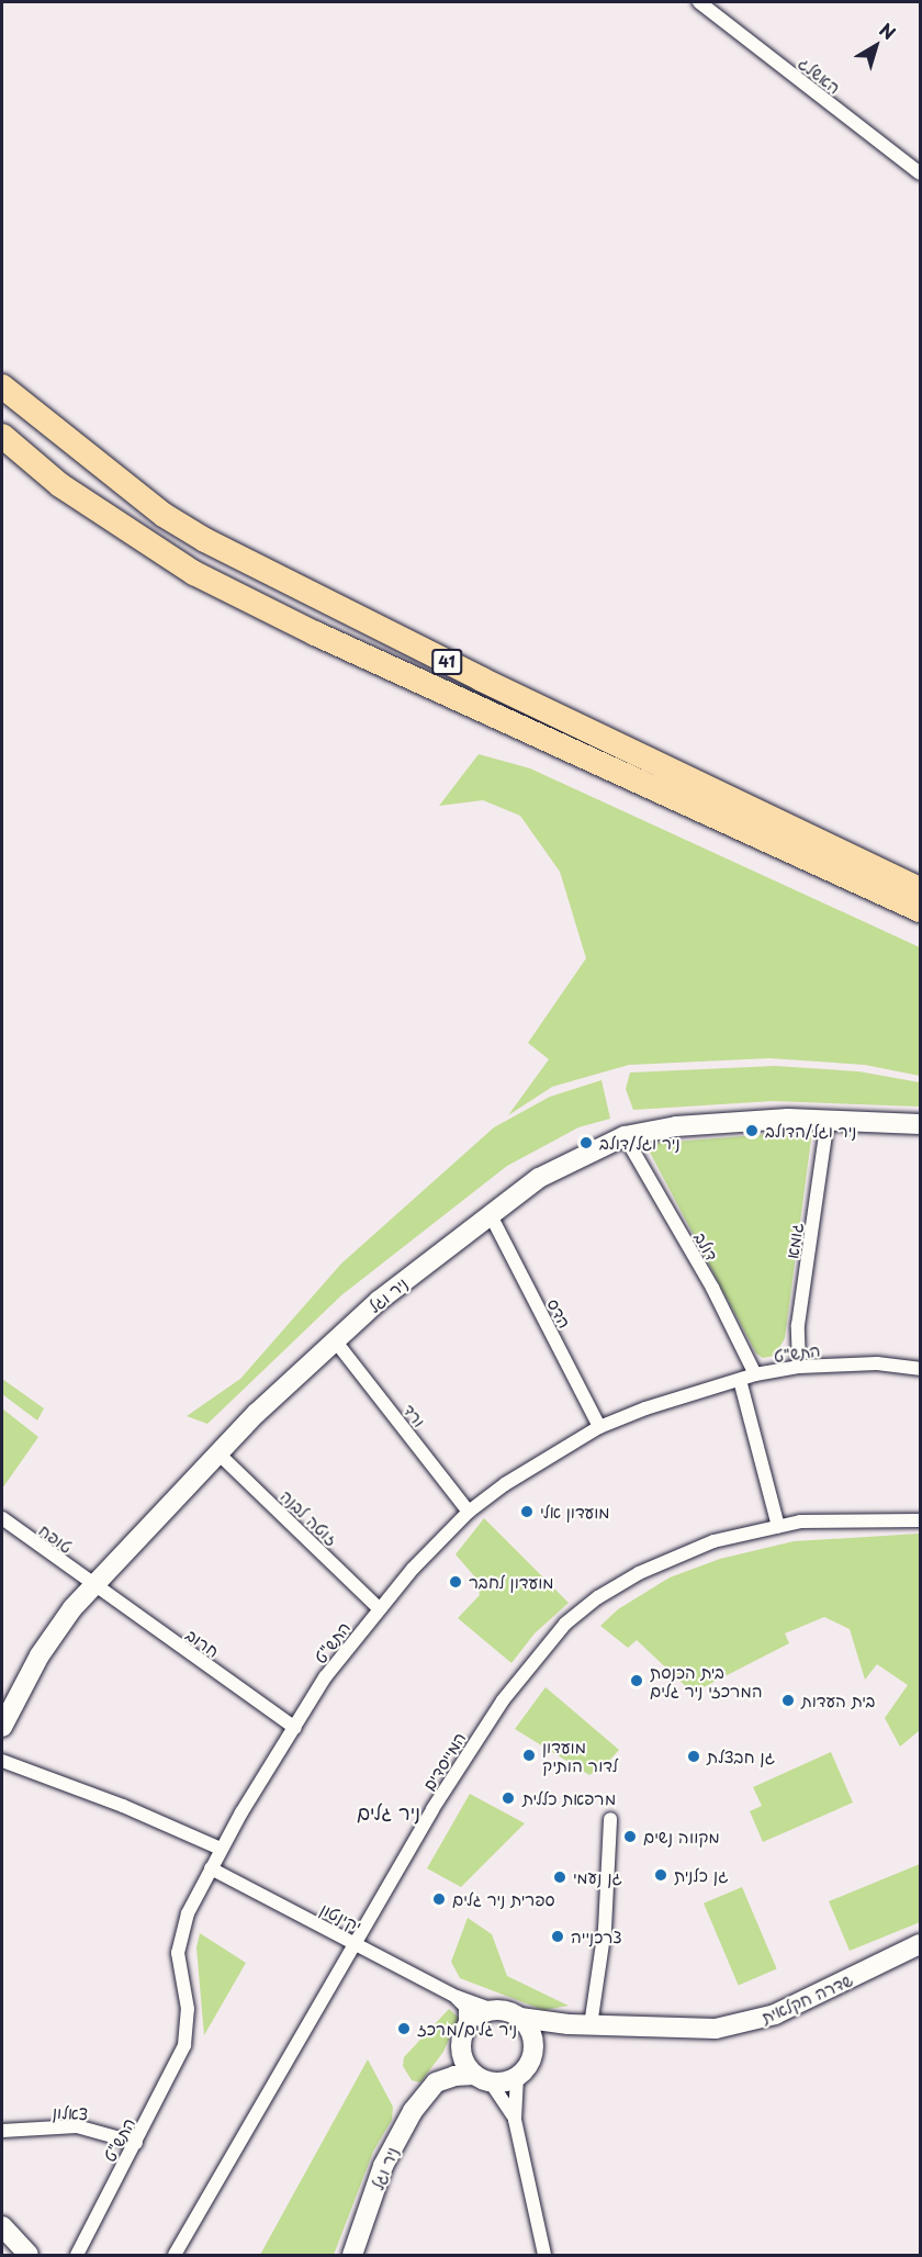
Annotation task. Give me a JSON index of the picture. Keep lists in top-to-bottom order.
{
  "streets": {
    "highway": ["41"],
    "street": [
      "האשלג",
      "גומא",
      "דולב",
      "ניר וגל",
      "הדס",
      "התש\"ט",
      "ורד",
      "זוטה לבנה",
      "טופח",
      "חרוב",
      "המייסדים",
      "יקינטון",
      "שדרה חקלאית",
      "צאלון"
    ]
  },
  "crossings": [
    ["גומא", "ניר וגל"],
    ["גומא", "התש\"ט"],
    ["דולב", "ניר וגל"],
    ["דולב", "התש\"ט"],
    ["ניר וגל", "הדס"],
    ["ניר וגל", "ורד"],
    ["ניר וגל", "זוטה לבנה"],
    ["ניר וגל", "טופח"],
    ["ניר וגל", "חרוב"],
    ["ניר וגל", "יקינטון"],
    ["ניר וגל", "שדרה חקלאית"],
    ["הדס", "התש\"ט"],
    ["התש\"ט", "ורד"],
    ["התש\"ט", "זוטה לבנה"],
    ["התש\"ט", "חרוב"],
    ["התש\"ט", "יקינטון"],
    ["התש\"ט", "צאלון"],
    ["טופח", "חרוב"],
    ["המייסדים", "יקינטון"],
    ["יקינטון", "שדרה חקלאית"]
  ],
  "districts": ["ניר גלים"],
  "places": [
    "ניר וגל/הדולב",
    "ניר וגל/דולב",
    "מועדון אלי",
    "מועדון לחבר",
    "בית הכנסת המרכזי ניר גלים",
    "בית העדות",
    "מועדון לדור הותיק",
    "גן חבצלת",
    "מרפאת כללית",
    "מקווה נשים",
    "גן כלנית",
    "גן נעמי",
    "ספרית ניר גלים",
    "צרכנייה",
    "ניר גלים/מרכז"
  ],
  "north": "top right"
}
